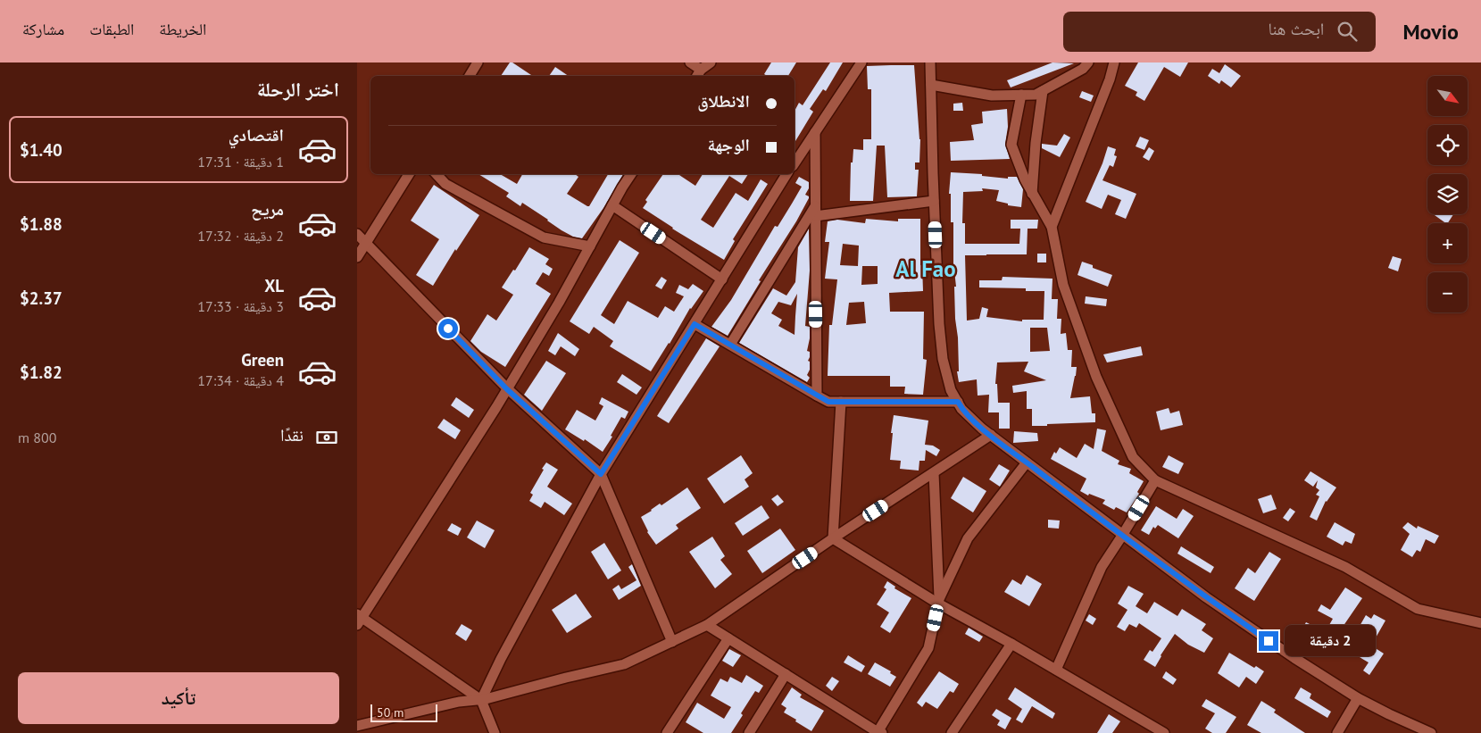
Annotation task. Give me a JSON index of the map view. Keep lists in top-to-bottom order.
{
  "districts": ["Al Fao"],
  "scale_bar": "50 m",
  "north": "bottom right",
  "page": {
    "header": "Movio",
    "search": "ابحث هنا",
    "nav": ["الخريطة", "الطبقات", "مشاركة"],
    "heading": "اختر الرحلة",
    "map_buttons": ["+", "−"],
    "banner": ["الانطلاق", "الوجهة"],
    "list": [
      {
        "name": "اقتصادي",
        "note": "1 دقيقة · 17:31",
        "value": "$1.40"
      },
      {
        "name": "مريح",
        "note": "2 دقيقة · 17:32",
        "value": "$1.88"
      },
      {
        "name": "XL",
        "note": "3 دقيقة · 17:33",
        "value": "$2.37"
      },
      {
        "name": "Green",
        "note": "4 دقيقة · 17:34",
        "value": "$1.82"
      }
    ],
    "pay": ["نقدًا", "800 m"],
    "bubble": "2 دقيقة",
    "buttons": "تأكيد",
    "scale": "50 m"
  }
}
